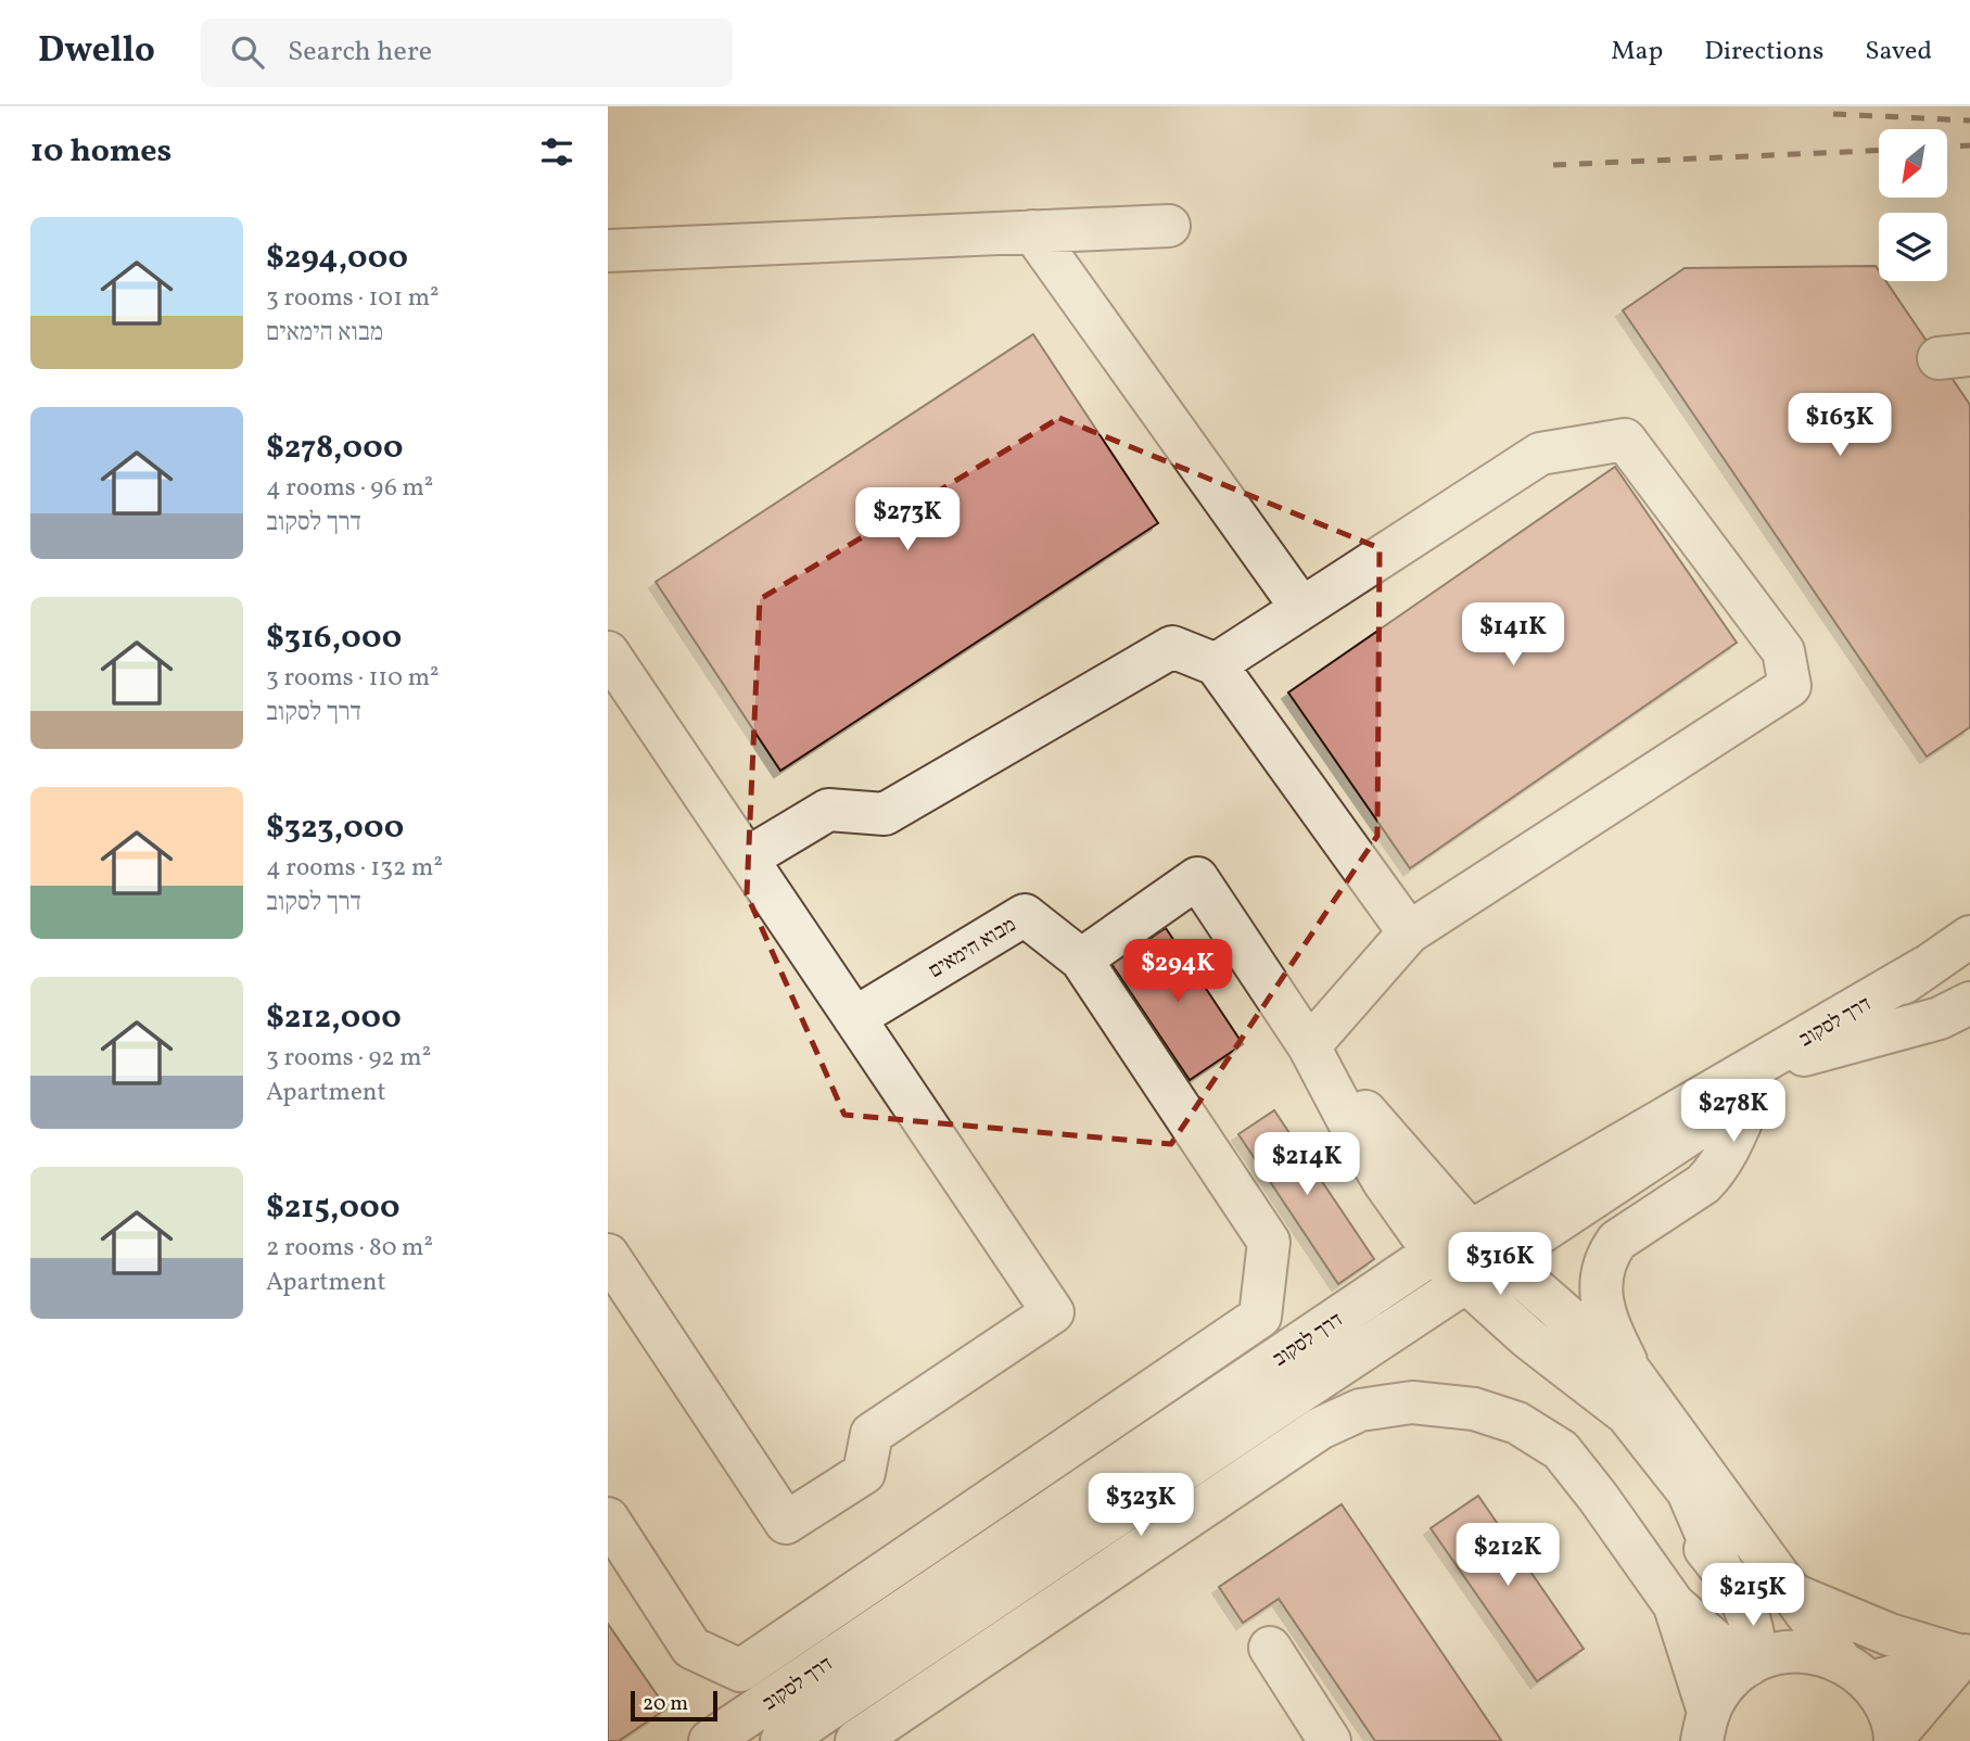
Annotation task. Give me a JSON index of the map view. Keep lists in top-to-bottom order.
{
  "streets": {
    "street": ["מבוא הימאים", "דרך לסקוב"]
  },
  "scale_bar": "20 m",
  "north": "bottom left",
  "page": {
    "header": "Dwello",
    "search": "Search here",
    "nav": ["Map", "Directions", "Saved"],
    "heading": "10 homes",
    "list": [
      {
        "name": "$294,000",
        "note": "3 rooms · 101 m² · מבוא הימאים"
      },
      {
        "name": "$278,000",
        "note": "4 rooms · 96 m² · דרך לסקוב"
      },
      {
        "name": "$316,000",
        "note": "3 rooms · 110 m² · דרך לסקוב"
      },
      {
        "name": "$323,000",
        "note": "4 rooms · 132 m² · דרך לסקוב"
      },
      {
        "name": "$212,000",
        "note": "3 rooms · 92 m² · Apartment"
      },
      {
        "name": "$215,000",
        "note": "2 rooms · 80 m² · Apartment"
      }
    ],
    "price": [
      "$163K",
      "$273K",
      "$141K",
      "$294K",
      "$278K",
      "$214K",
      "$316K",
      "$323K",
      "$212K",
      "$215K"
    ],
    "scale": "20 m"
  }
}
